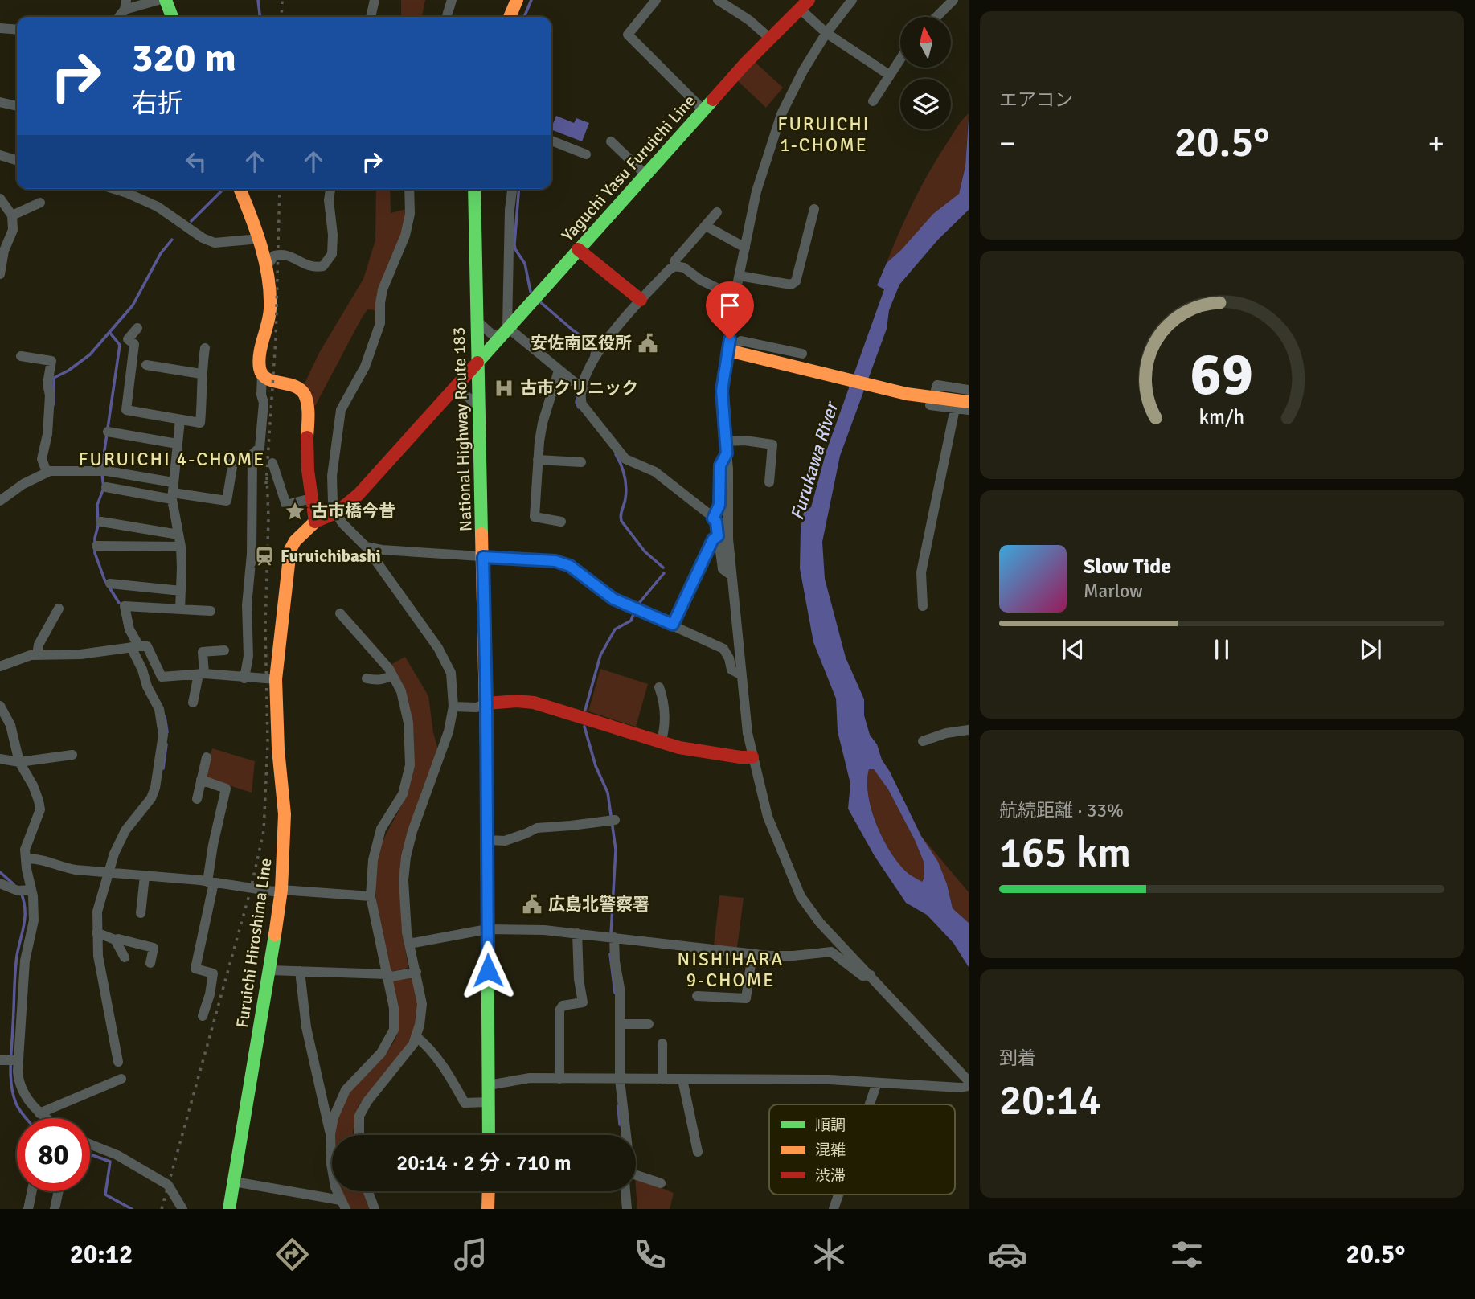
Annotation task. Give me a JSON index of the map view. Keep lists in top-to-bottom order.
{
  "streets": {
    "main road": ["Yaguchi Yasu Furuichi Line", "National Highway Route 183", "Furuichi Hiroshima Line"]
  },
  "crossings": [
    ["Yaguchi Yasu Furuichi Line", "National Highway Route 183"],
    ["Yaguchi Yasu Furuichi Line", "Furuichi Hiroshima Line"]
  ],
  "districts": ["FURUICHI 1-CHOME", "FURUICHI 4-CHOME", "NISHIHARA 9-CHOME"],
  "water": ["Furukawa River"],
  "places": {
    "public building": ["安佐南区役所", "広島北警察署"],
    "hospital": ["古市クリニック"],
    "place": ["古市橋今昔"],
    "station": ["Furuichibashi"]
  },
  "legend": ["順調", "混雑", "渋滞"],
  "north": "top",
  "page": {
    "tile": [
      "エアコン",
      ["航続距離 · 33%", "165 km"],
      ["到着", "20:14"]
    ],
    "turn": ["320 m", "右折"],
    "heat": ["−", "20.5°", "+"],
    "song": ["Slow Tide", "Marlow"],
    "limit": "80",
    "trip": "20:14 · 2 分 · 710 m",
    "tabs": ["20:12", "20.5°"],
    "gauge": ["69", "km/h"]
  }
}
